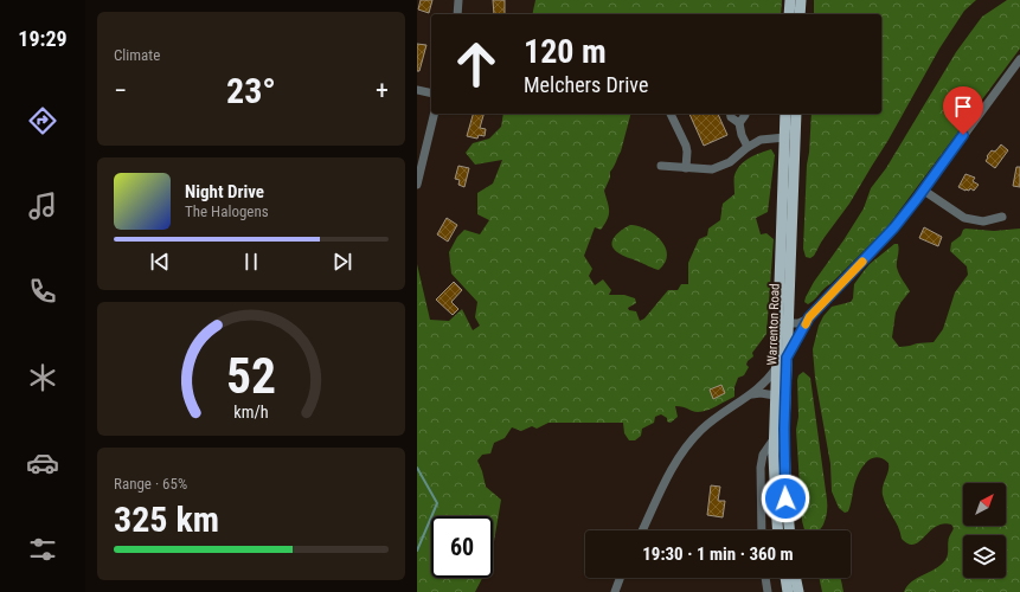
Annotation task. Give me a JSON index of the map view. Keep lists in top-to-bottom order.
{
  "streets": {
    "main road": ["Warrenton Road"]
  },
  "north": "top right",
  "page": {
    "tabs": "19:29",
    "tile": [
      "Climate",
      ["Range · 65%", "325 km"]
    ],
    "turn": ["120 m", "Melchers Drive"],
    "heat": ["−", "23°", "+"],
    "song": ["Night Drive", "The Halogens"],
    "limit": "60",
    "trip": "19:30 · 1 min · 360 m",
    "gauge": ["52", "km/h"]
  }
}
